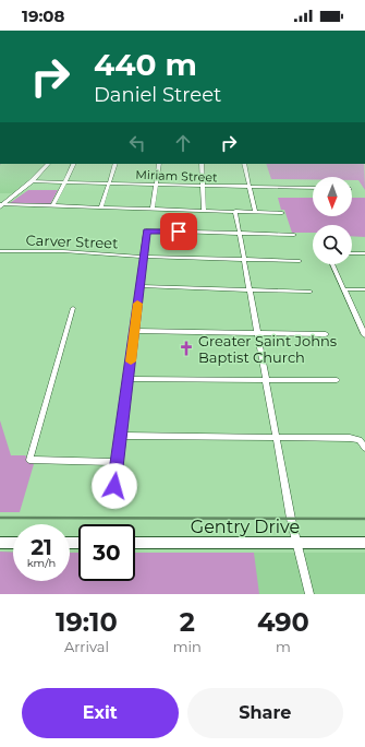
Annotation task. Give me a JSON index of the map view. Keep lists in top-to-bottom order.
{
  "streets": {
    "street": ["Miriam Street", "Carver Street", "Gentry Drive"]
  },
  "places": {
    "church": ["Greater Saint Johns Baptist Church"]
  },
  "north": "bottom",
  "page": {
    "status": "19:08",
    "turn": ["440 m", "Daniel Street"],
    "speed": "21 km/h",
    "limit": "30",
    "eta": [
      "19:10",
      "Arrival",
      "2",
      "min",
      "490",
      "m"
    ],
    "buttons": ["Exit", "Share"]
  }
}
